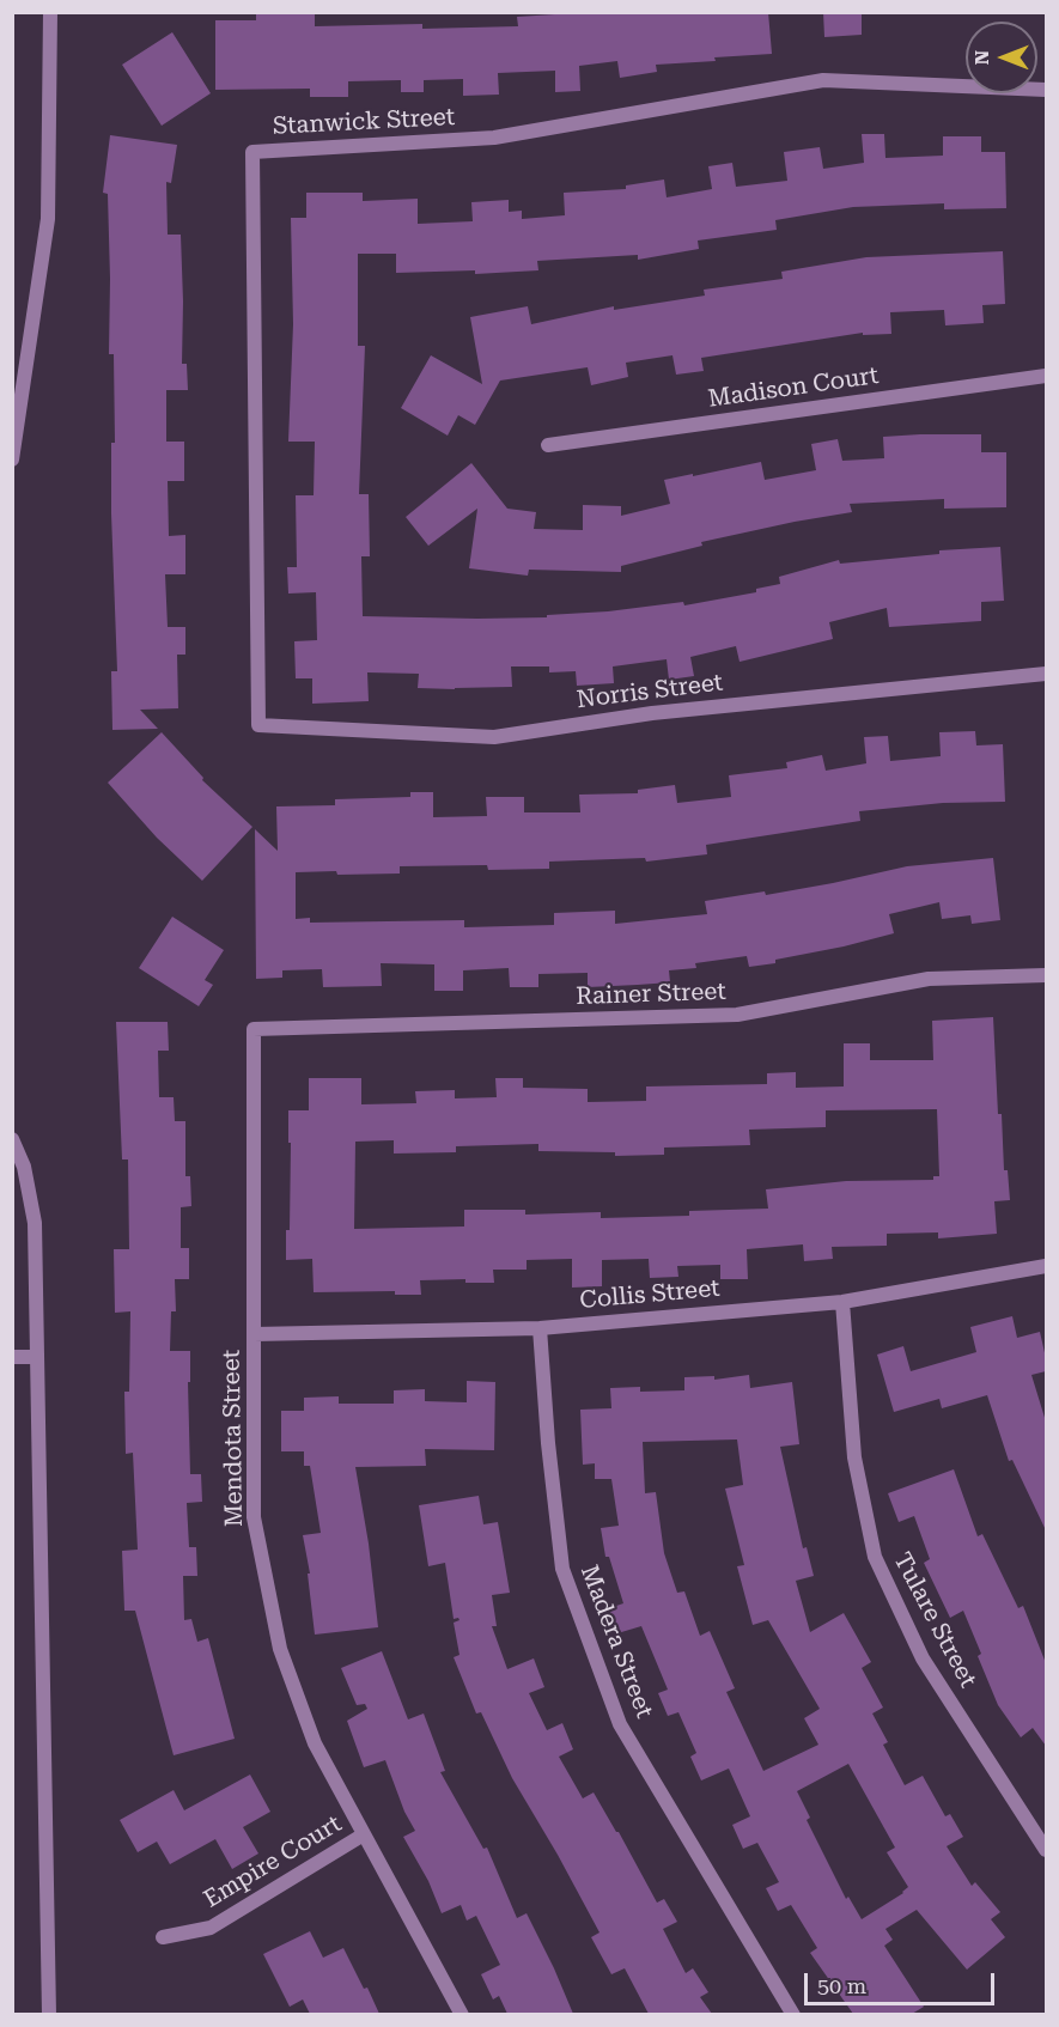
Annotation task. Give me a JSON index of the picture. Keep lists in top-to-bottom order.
{
  "streets": {
    "street": [
      "Stanwick Street",
      "Madison Court",
      "Norris Street",
      "Rainer Street",
      "Collis Street",
      "Mendota Street",
      "Tulare Street",
      "Madera Street",
      "Empire Court"
    ]
  },
  "crossings": [
    ["Stanwick Street", "Norris Street"],
    ["Rainer Street", "Mendota Street"],
    ["Collis Street", "Mendota Street"],
    ["Collis Street", "Tulare Street"],
    ["Collis Street", "Madera Street"],
    ["Mendota Street", "Empire Court"]
  ],
  "scale_bar": "50 m",
  "north": "left"
}
